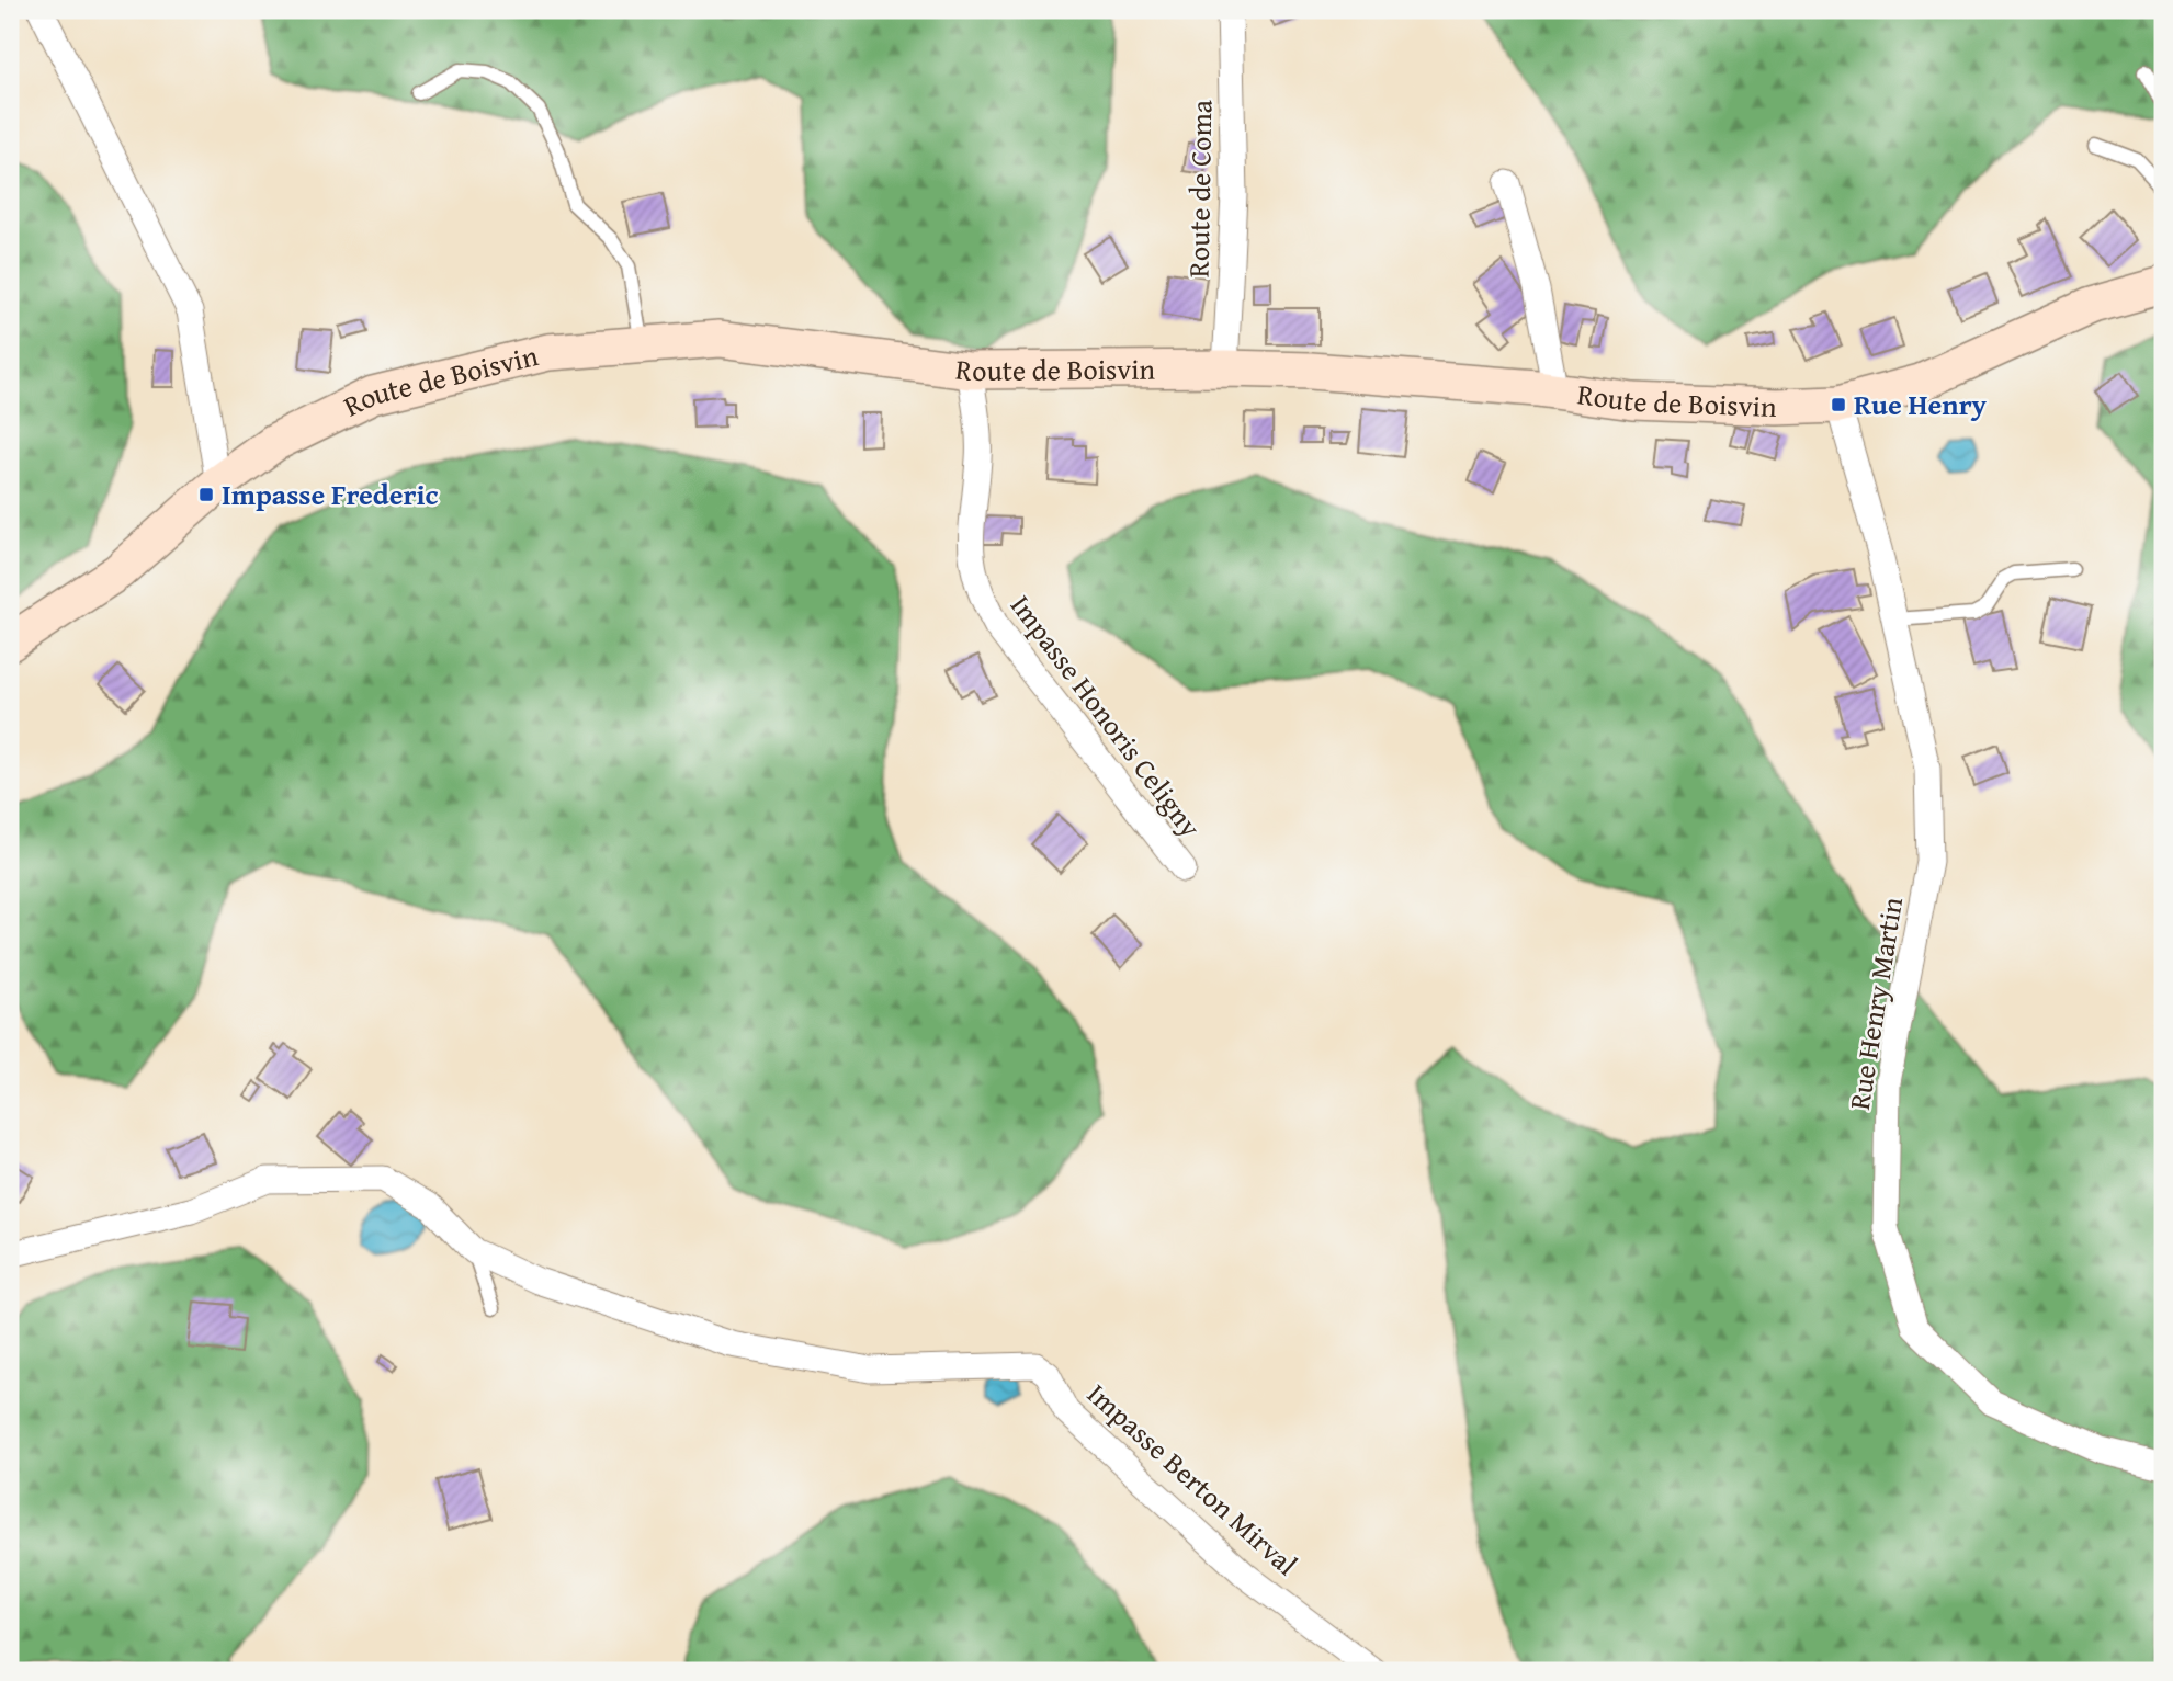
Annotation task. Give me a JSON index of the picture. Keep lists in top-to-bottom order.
{
  "streets": {
    "main road": ["Route de Boisvin"],
    "street": [
      "Route de Coma",
      "Impasse Honoris Celigny",
      "Rue Henry Martin",
      "Impasse Berton Mirval"
    ]
  },
  "crossings": [
    ["Route de Coma", "Route de Boisvin"],
    ["Route de Boisvin", "Impasse Honoris Celigny"],
    ["Route de Boisvin", "Rue Henry Martin"]
  ],
  "places": {
    "transit": ["Rue Henry", "Impasse Frederic"]
  }
}
